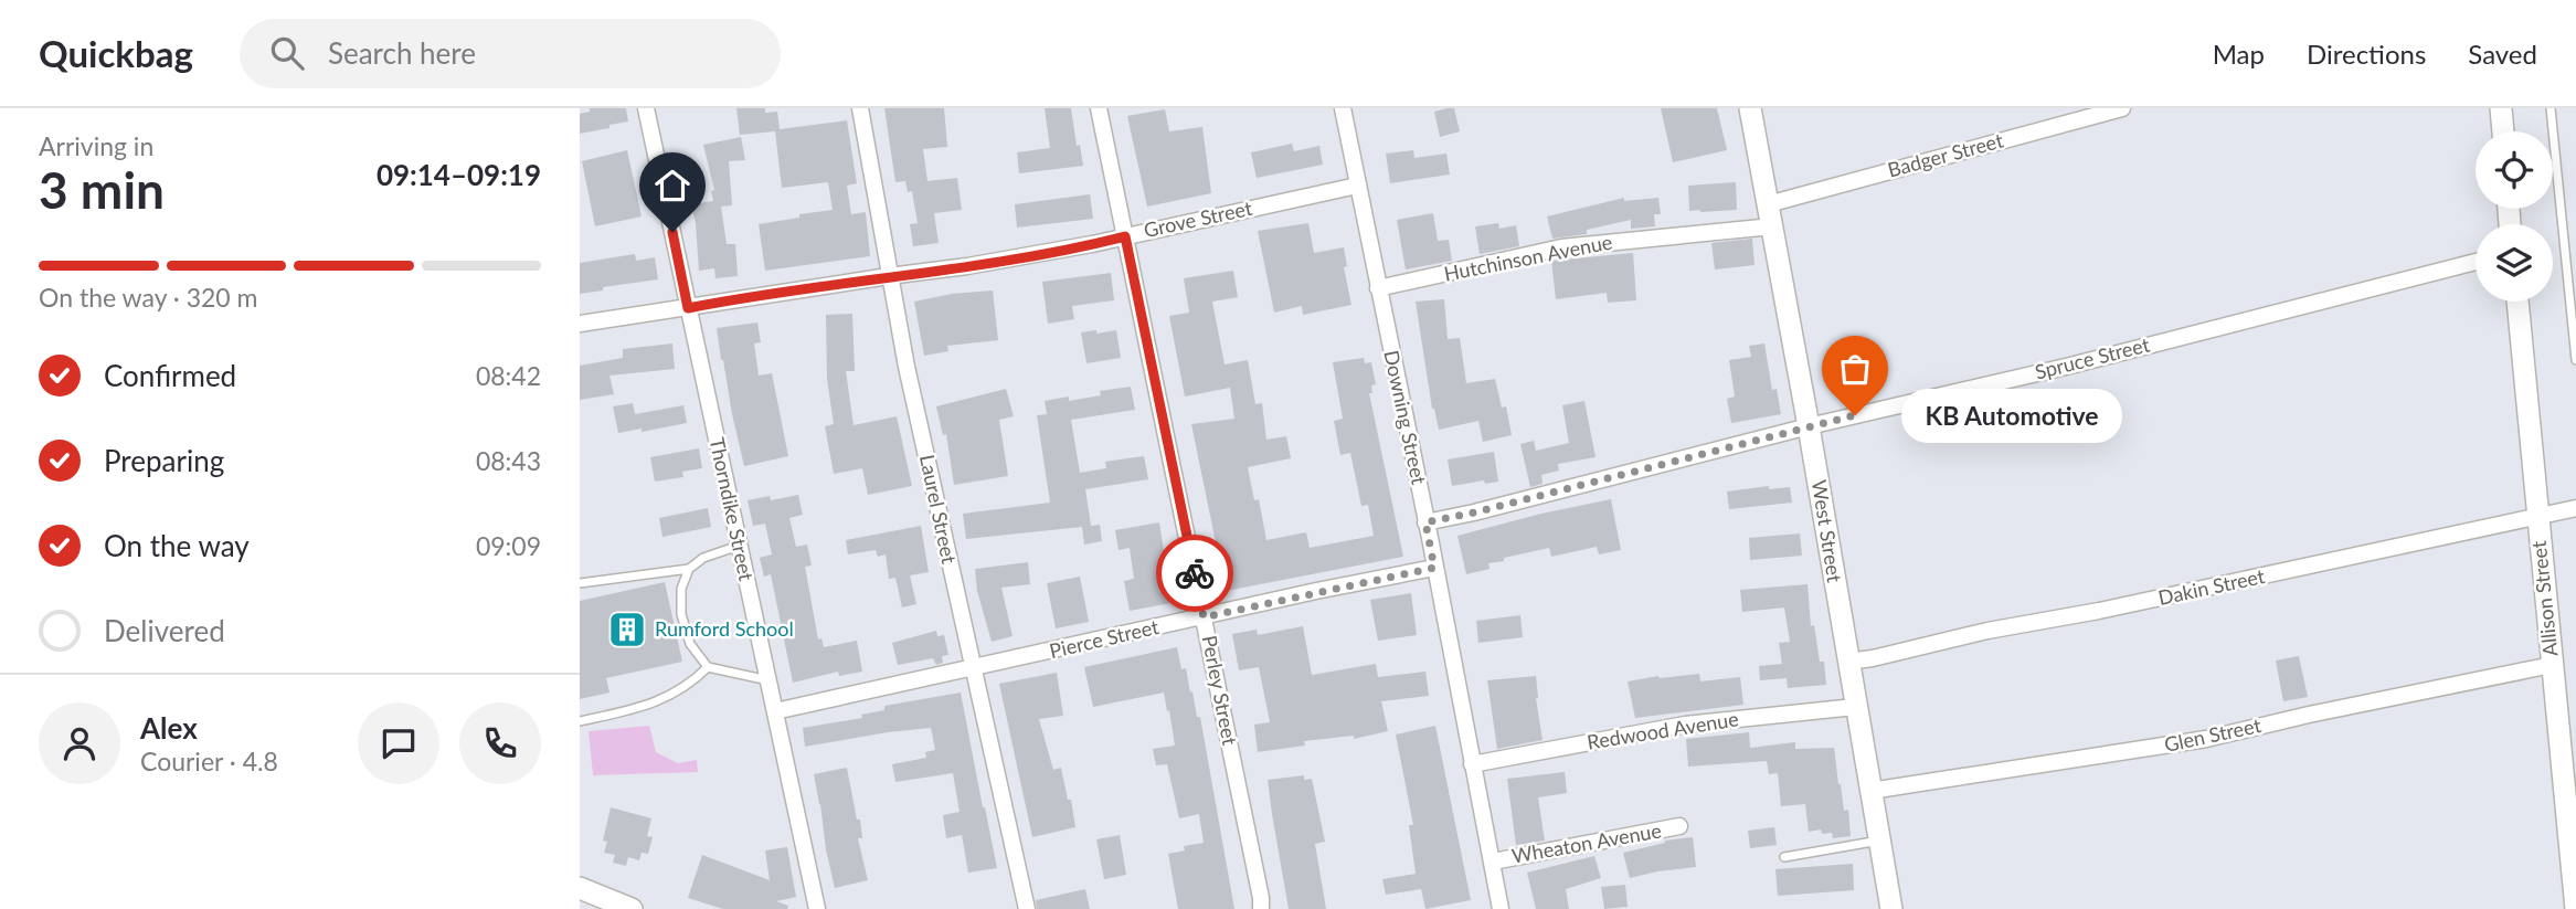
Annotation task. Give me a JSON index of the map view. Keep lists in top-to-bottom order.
{
  "streets": {
    "street": [
      "Badger Street",
      "Grove Street",
      "Hutchinson Avenue",
      "Spruce Street",
      "Downing Street",
      "Thorndike Street",
      "Laurel Street",
      "West Street",
      "Dakin Street",
      "Allison Street",
      "Pierce Street",
      "Perley Street",
      "Redwood Avenue",
      "Glen Street",
      "Wheaton Avenue"
    ]
  },
  "crossings": [
    ["Badger Street", "West Street"],
    ["Grove Street", "Downing Street"],
    ["Grove Street", "Thorndike Street"],
    ["Grove Street", "Laurel Street"],
    ["Grove Street", "Perley Street"],
    ["Hutchinson Avenue", "Downing Street"],
    ["Hutchinson Avenue", "West Street"],
    ["Spruce Street", "Downing Street"],
    ["Spruce Street", "West Street"],
    ["Downing Street", "Pierce Street"],
    ["Downing Street", "Redwood Avenue"],
    ["Downing Street", "Wheaton Avenue"],
    ["Thorndike Street", "Pierce Street"],
    ["Laurel Street", "Pierce Street"],
    ["West Street", "Dakin Street"],
    ["West Street", "Redwood Avenue"],
    ["West Street", "Glen Street"],
    ["Dakin Street", "Allison Street"],
    ["Allison Street", "Glen Street"],
    ["Pierce Street", "Perley Street"]
  ],
  "places": {
    "other": ["KB Automotive"],
    "building": ["Rumford School"]
  },
  "page": {
    "header": "Quickbag",
    "search": "Search here",
    "nav": ["Map", "Directions", "Saved"],
    "heading": ["3 min", "Arriving in", "09:14–09:19"],
    "panel": ["Alex", "Courier · 4.8"],
    "bar": "On the way · 320 m",
    "list": [
      ["Confirmed", "08:42"],
      ["Preparing", "08:43"],
      ["On the way", "09:09"],
      "Delivered"
    ],
    "bubble": "KB Automotive"
  }
}
